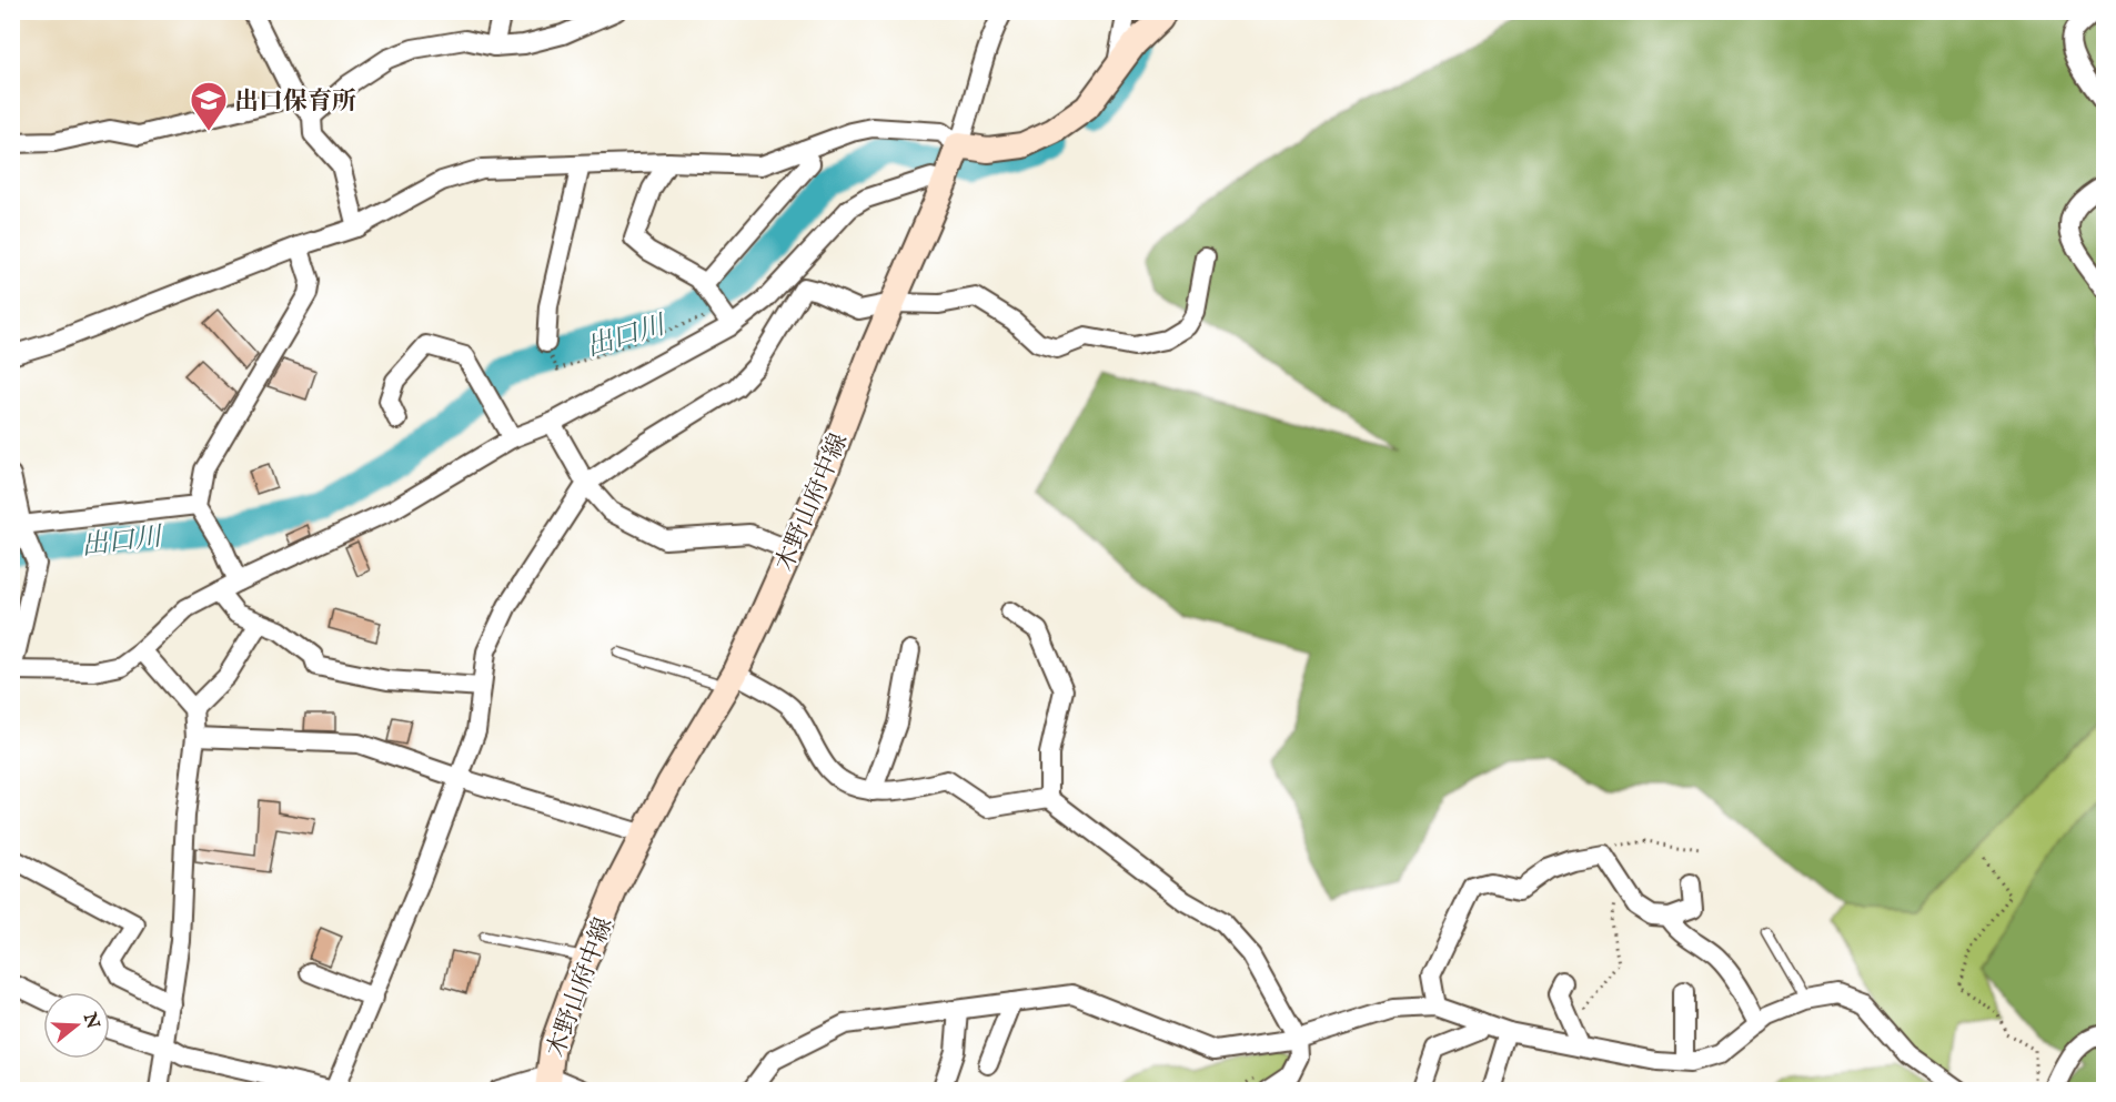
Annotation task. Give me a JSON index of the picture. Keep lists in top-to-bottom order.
{
  "streets": {
    "main road": ["木野山府中線"]
  },
  "water": ["出口川"],
  "places": {
    "school or university": ["出口保育所"]
  },
  "north": "right"
}
